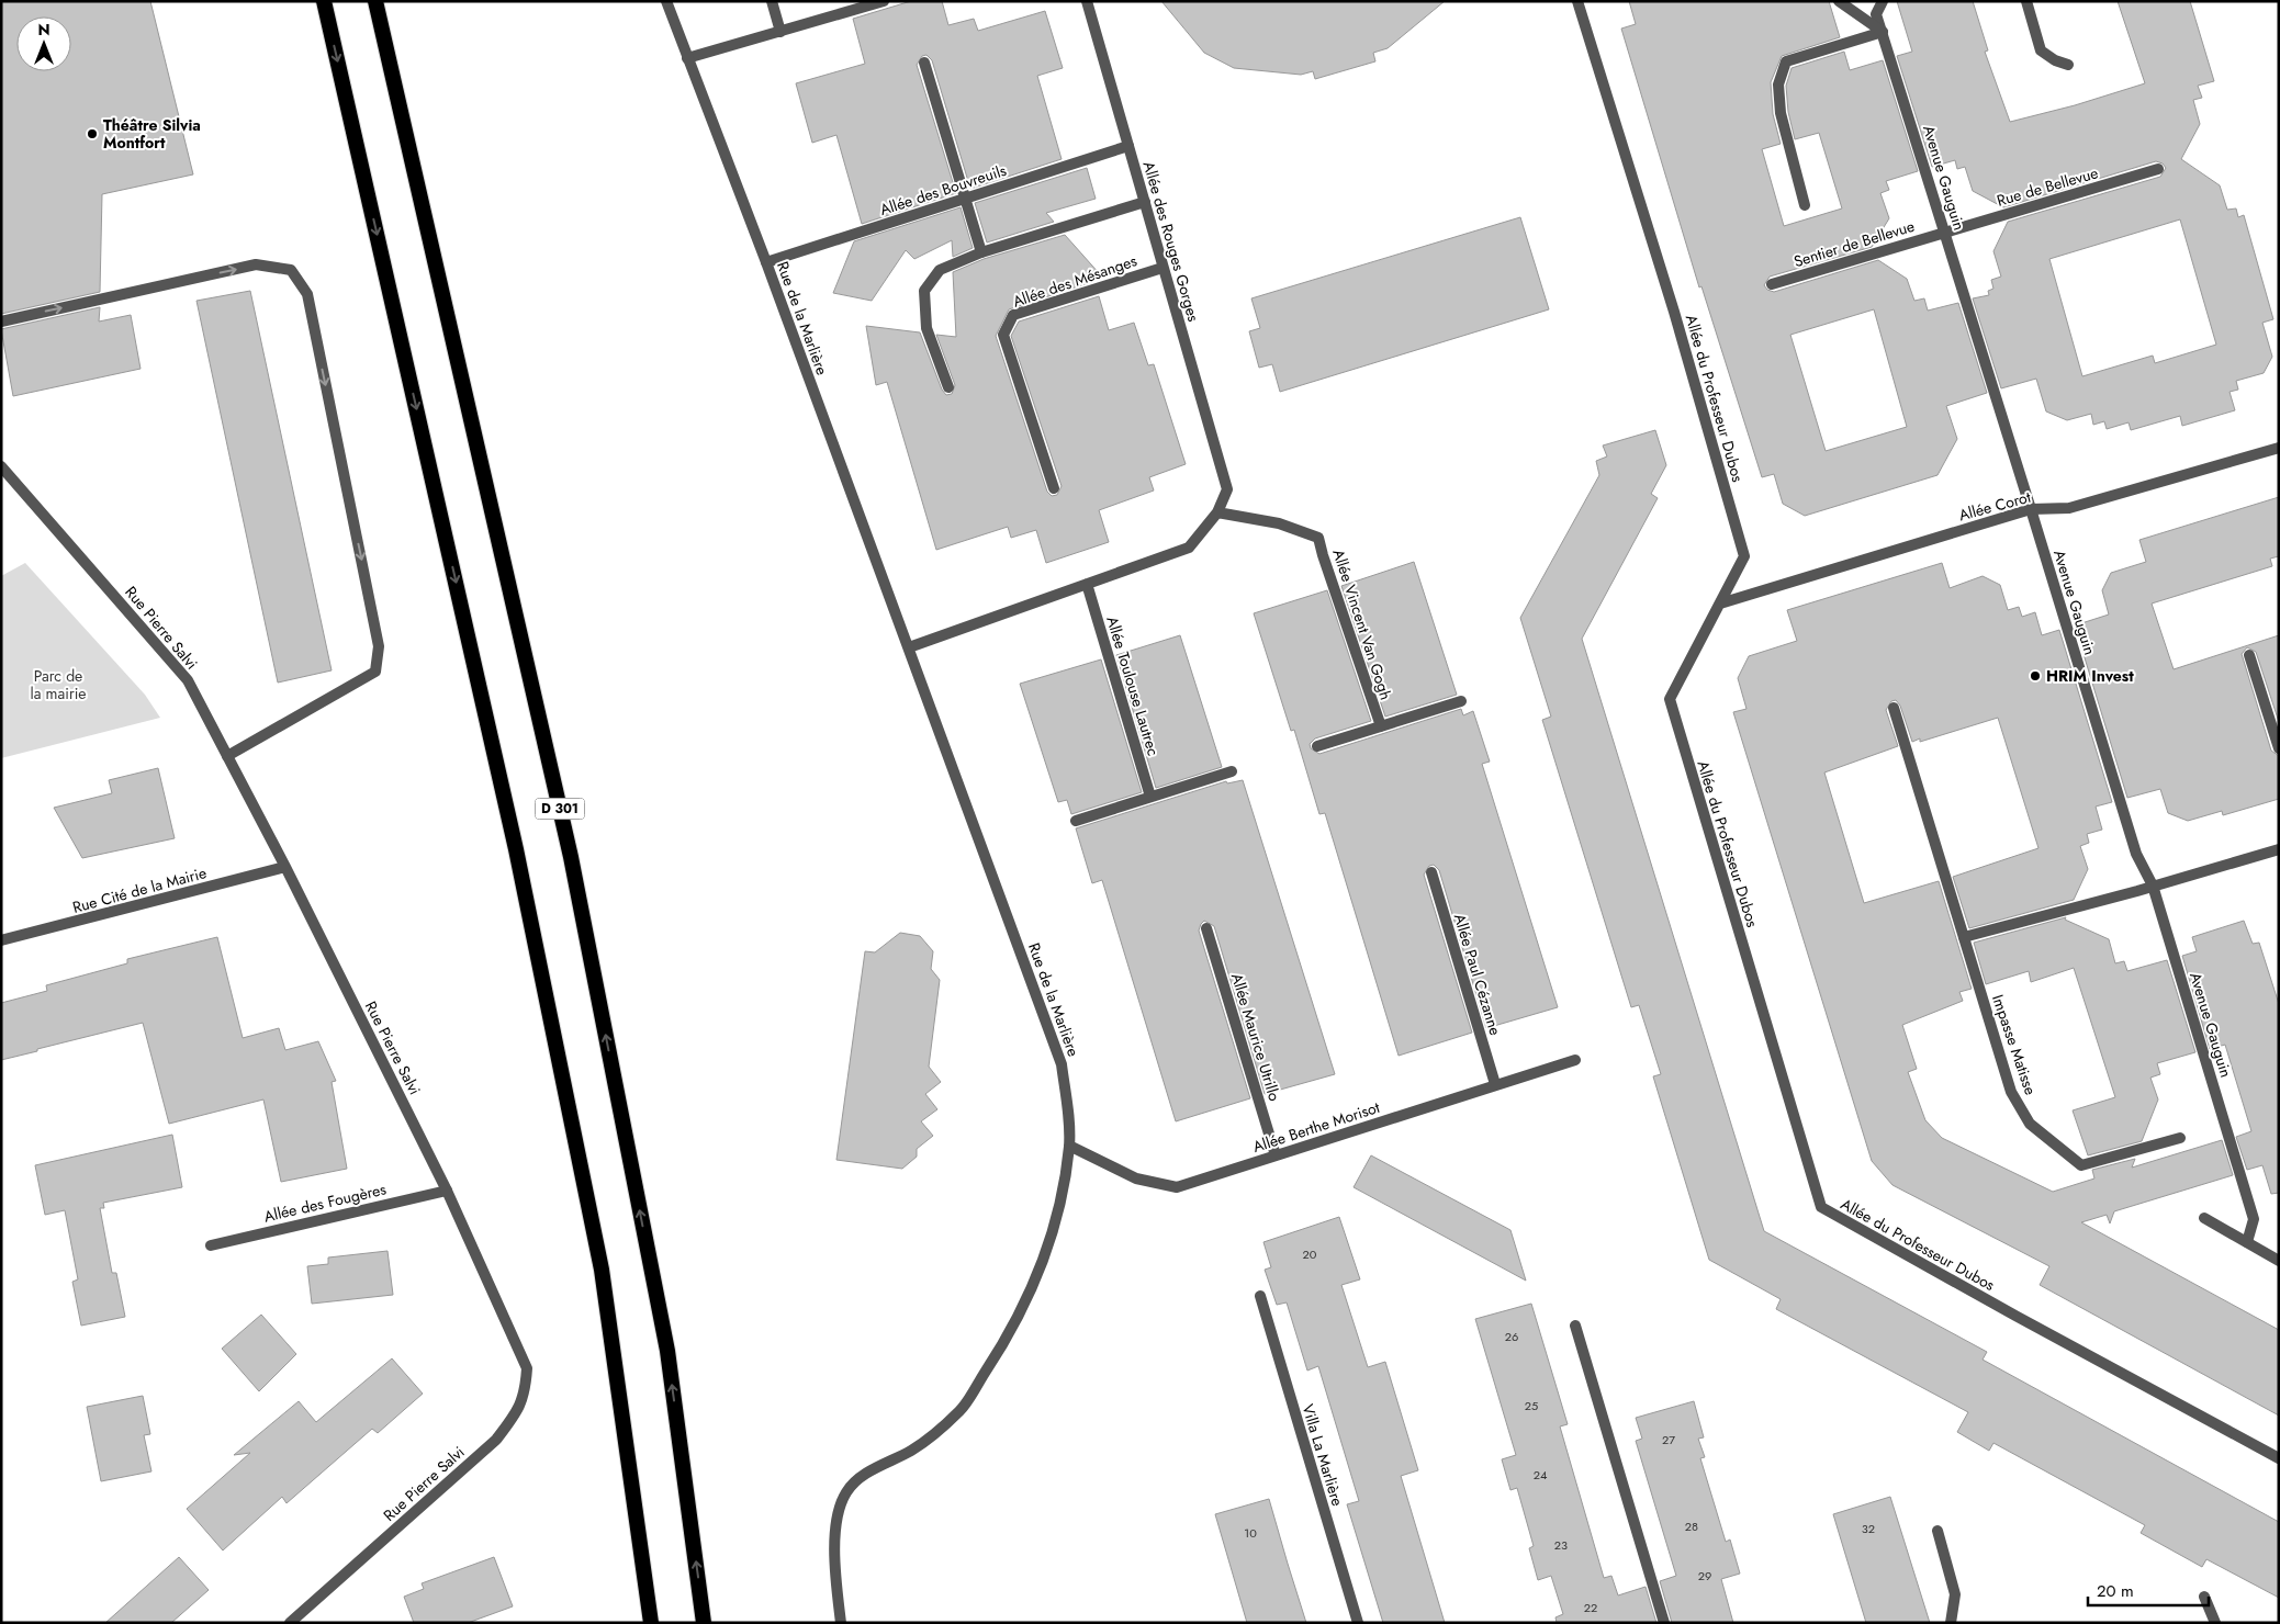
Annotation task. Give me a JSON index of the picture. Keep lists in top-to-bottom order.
{
  "streets": {
    "highway": ["D 301"],
    "street": [
      "Avenue Gauguin",
      "Rue de Bellevue",
      "Allée des Bouvreuils",
      "Allée des Rouges Gorges",
      "Sentier de Bellevue",
      "Allée des Mésanges",
      "Rue de la Marlière",
      "Allée du Professeur Dubos",
      "Allée Corot",
      "Allée Vincent Van Gogh",
      "Rue Pierre Salvi",
      "Allée Toulouse Lautrec",
      "Rue Cité de la Mairie",
      "Allée Paul Cézanne",
      "Allée Maurice Utrillo",
      "Impasse Matisse",
      "Allée Berthe Morisot",
      "Allée des Fougères",
      "Villa La Marlière"
    ]
  },
  "crossings": [
    ["Avenue Gauguin", "Rue de Bellevue"],
    ["Avenue Gauguin", "Sentier de Bellevue"],
    ["Avenue Gauguin", "Allée Corot"],
    ["Rue de Bellevue", "Sentier de Bellevue"],
    ["Allée des Bouvreuils", "Allée des Rouges Gorges"],
    ["Allée des Bouvreuils", "Rue de la Marlière"],
    ["Allée des Rouges Gorges", "Allée des Mésanges"],
    ["Allée des Rouges Gorges", "Allée Vincent Van Gogh"],
    ["Rue de la Marlière", "Allée Berthe Morisot"],
    ["Allée du Professeur Dubos", "Allée Corot"],
    ["Rue Pierre Salvi", "Rue Cité de la Mairie"],
    ["Rue Pierre Salvi", "Allée des Fougères"],
    ["Allée Paul Cézanne", "Allée Berthe Morisot"],
    ["Allée Maurice Utrillo", "Allée Berthe Morisot"]
  ],
  "parks": ["Parc de la mairie"],
  "places": ["Théâtre Silvia Montfort", "HRIM Invest"],
  "house_numbers": [
    "20",
    "26",
    "25",
    "27",
    "24",
    "28",
    "32",
    "10",
    "23",
    "29",
    "22"
  ],
  "scale_bar": "20 m",
  "north": "top"
}
